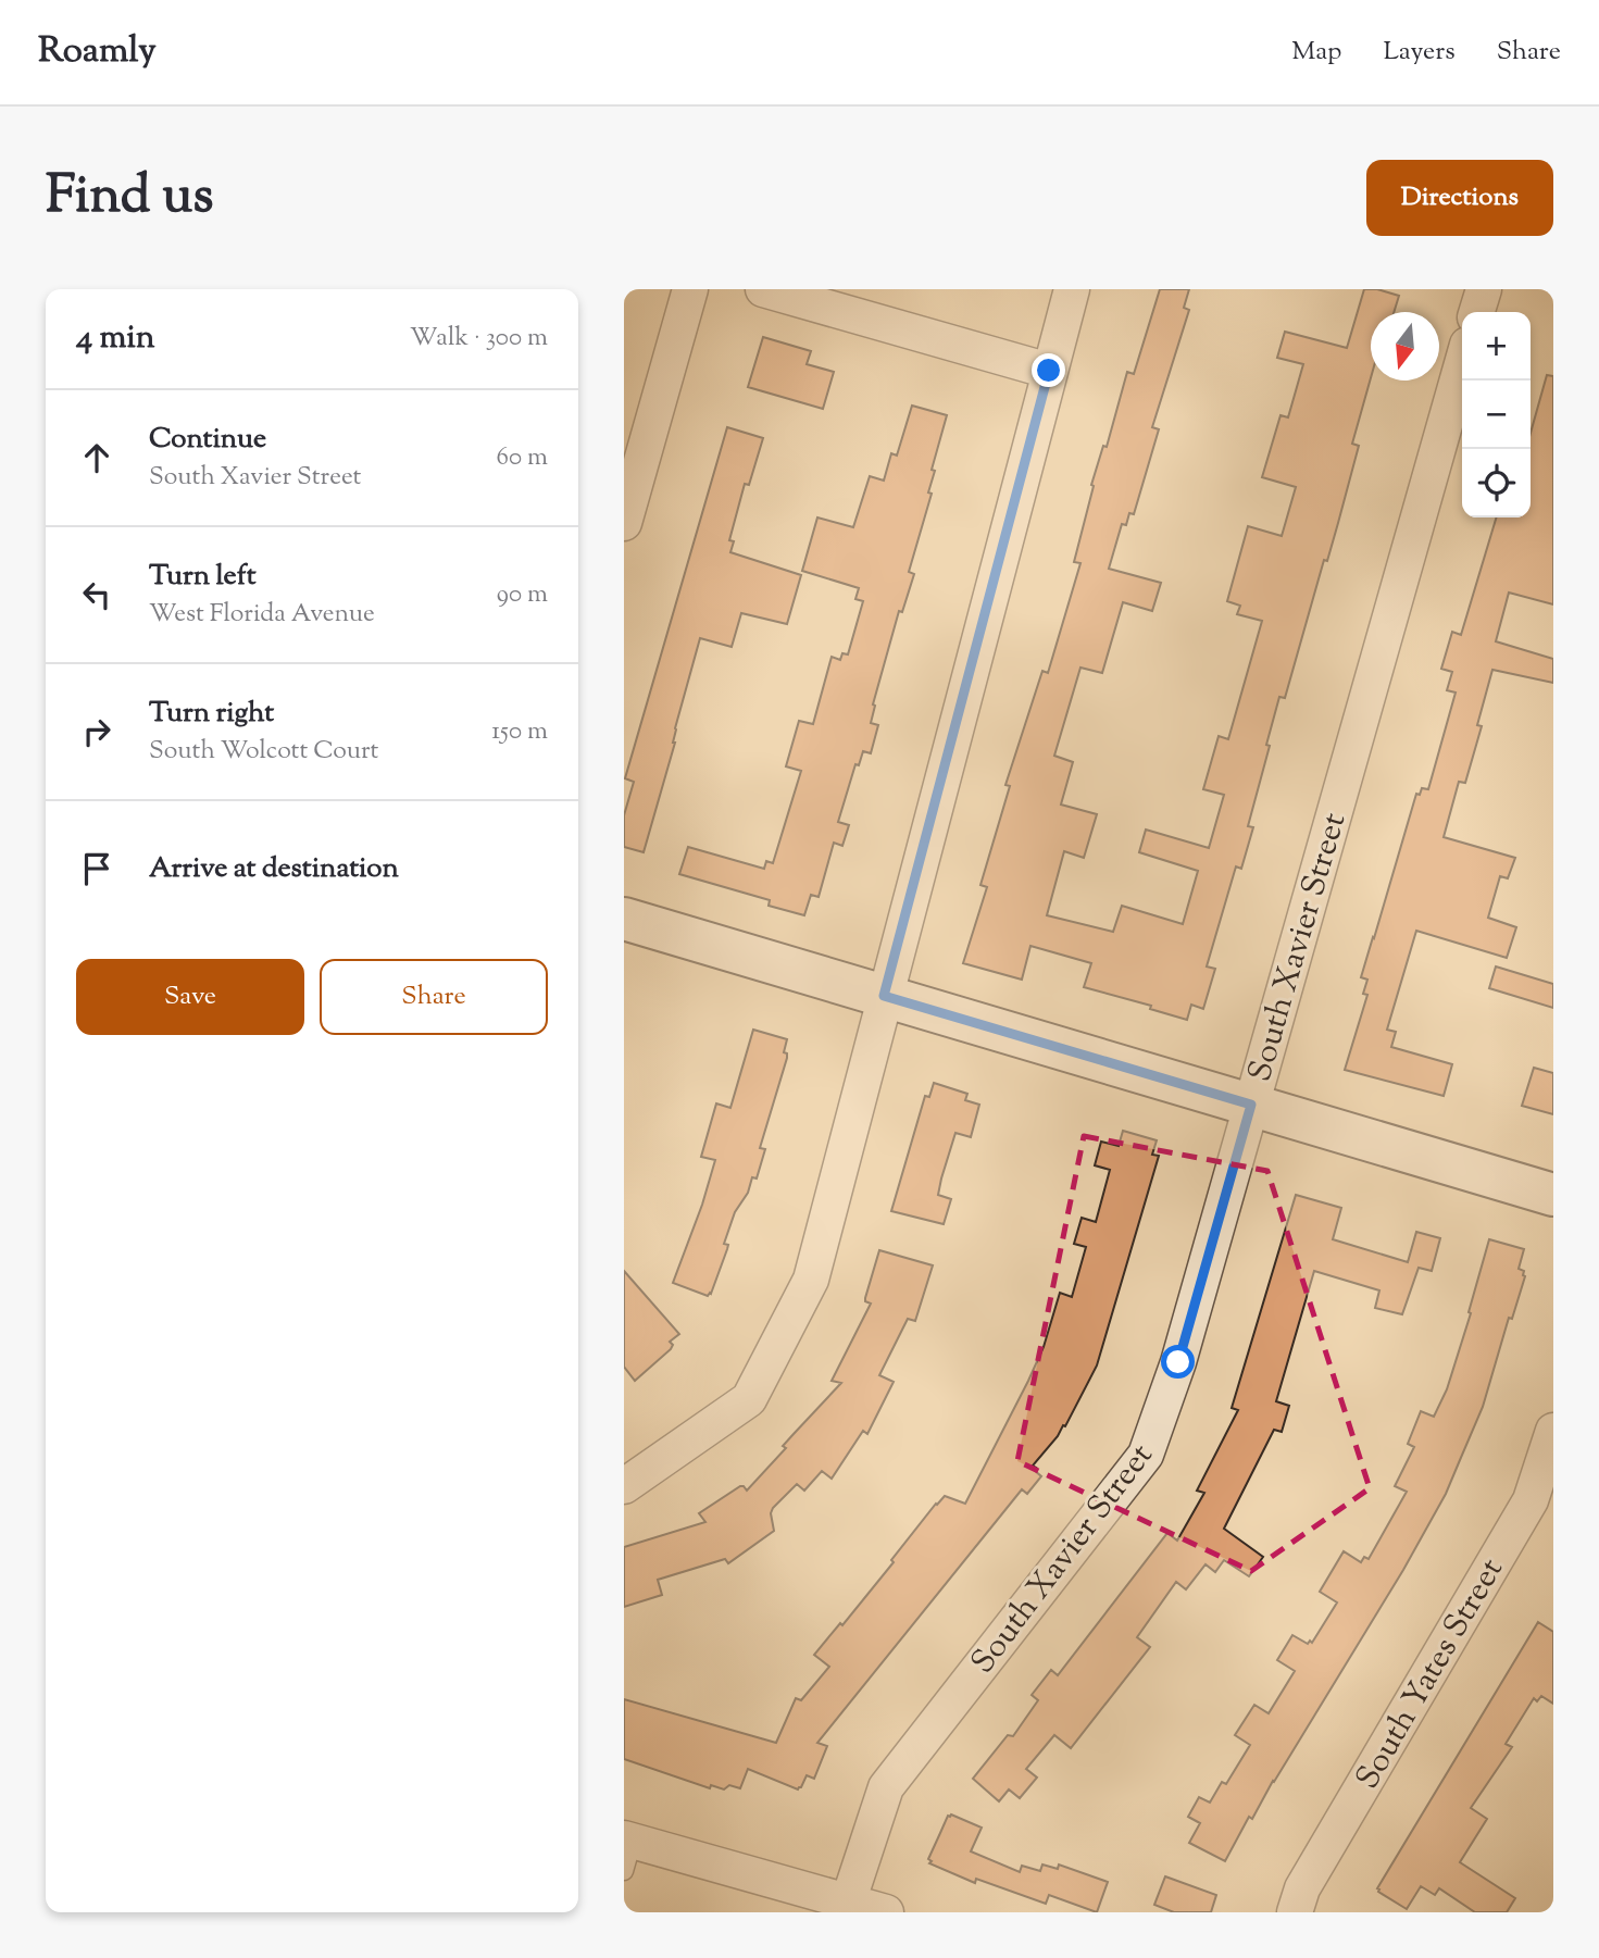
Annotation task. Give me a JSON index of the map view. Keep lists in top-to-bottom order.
{
  "streets": {
    "street": ["South Xavier Street", "South Yates Street"]
  },
  "north": "bottom",
  "page": {
    "header": "Roamly",
    "nav": ["Map", "Layers", "Share"],
    "title": "Find us",
    "buttons": [
      "Directions",
      ["Save", "Share"]
    ],
    "heading": ["4 min", "Walk · 300 m"],
    "map_buttons": ["+", "−"],
    "list": [
      ["Continue", "South Xavier Street", "60 m"],
      ["Turn left", "West Florida Avenue", "90 m"],
      ["Turn right", "South Wolcott Court", "150 m"],
      "Arrive at destination"
    ]
  }
}
